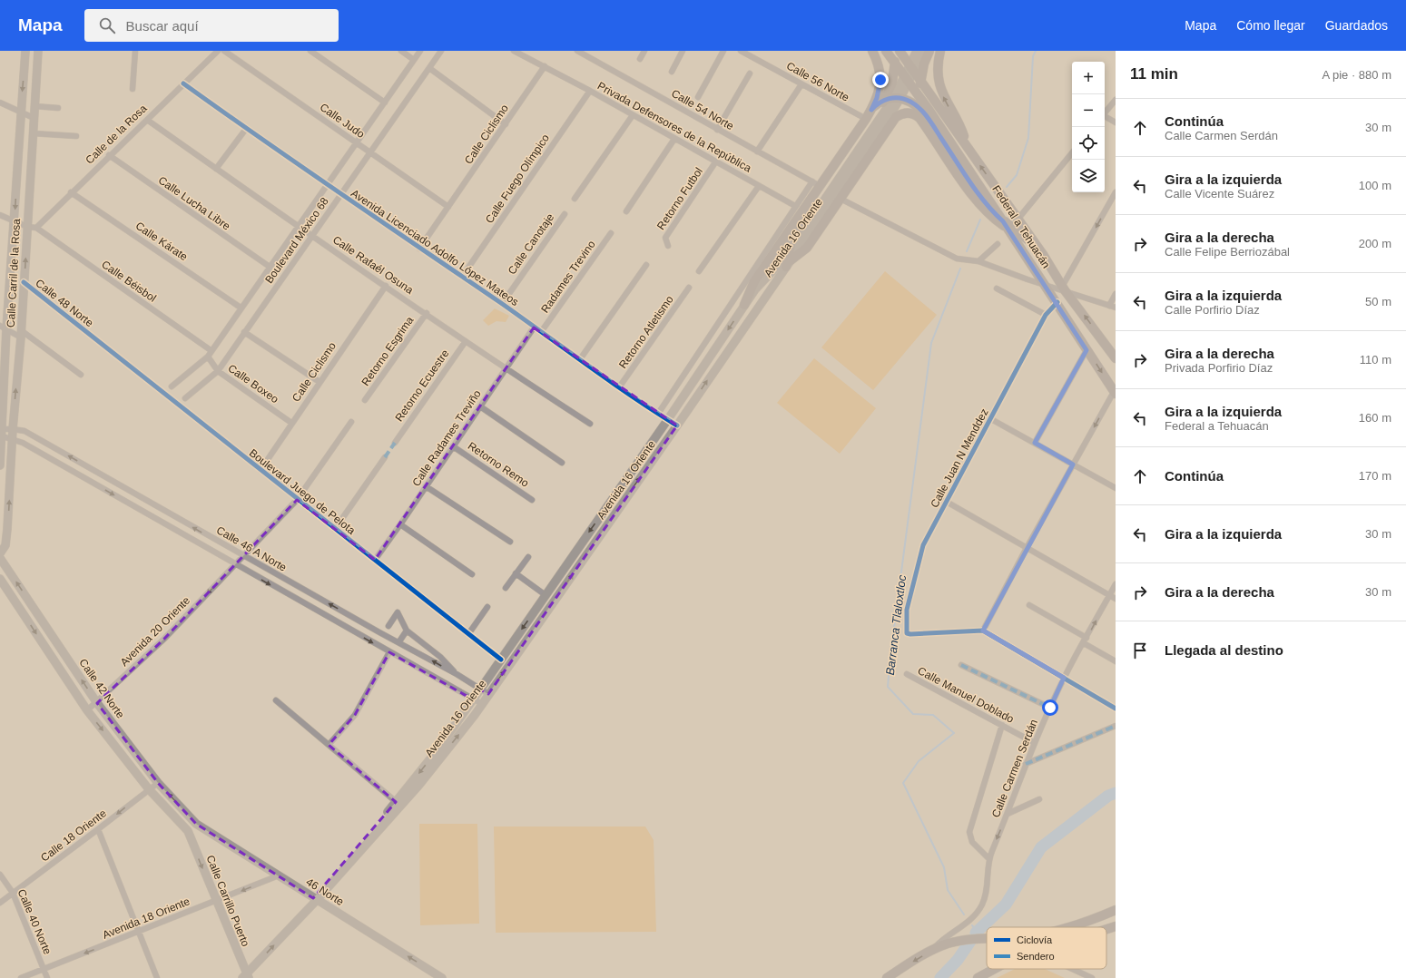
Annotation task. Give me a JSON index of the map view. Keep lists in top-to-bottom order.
{
  "streets": {
    "main road": [
      "Federal a Tehuacán",
      "Avenida 16 Oriente",
      "Calle Carril de la Rosa",
      "Calle 42 Norte",
      "46 Norte",
      "Calle Carrillo Puerto"
    ],
    "street": [
      "Calle 56 Norte",
      "Calle 54 Norte",
      "Calle Judo",
      "Privada Defensores de la República",
      "Calle de la Rosa",
      "Calle Ciclismo",
      "Calle Fuego Olímpico",
      "Retorno Futbol",
      "Calle Lucha Libre",
      "Boulevard México 68",
      "Calle Kárate",
      "Calle Canotaje",
      "Avenida Licenciado Adolfo López Mateos",
      "Calle Rafaél Osuna",
      "Radames Trevino",
      "Calle Béisbol",
      "Calle 48 Norte",
      "Retorno Atletismo",
      "Retorno Esgrima",
      "Calle Boxeo",
      "Retorno Ecuestre",
      "Calle Radames Treviño",
      "Calle Juan N Menddez",
      "Retorno Remo",
      "Boulevard Juego de Pelota",
      "Calle 46 A Norte",
      "Avenida 20 Oriente",
      "Calle Manuel Doblado",
      "Calle Carmen Serdán",
      "Calle 18 Oriente",
      "Avenida 18 Oriente",
      "Calle 40 Norte"
    ]
  },
  "crossings": [
    ["Calle Judo", "Calle Ciclismo"],
    ["Calle Judo", "Boulevard México 68"],
    ["Privada Defensores de la República", "Calle Ciclismo"],
    ["Privada Defensores de la República", "Calle Fuego Olímpico"],
    ["Privada Defensores de la República", "Retorno Futbol"],
    ["Calle de la Rosa", "Calle Lucha Libre"],
    ["Calle de la Rosa", "Calle Kárate"],
    ["Calle de la Rosa", "Avenida Licenciado Adolfo López Mateos"],
    ["Calle de la Rosa", "Calle Rafaél Osuna"],
    ["Calle de la Rosa", "Calle Béisbol"],
    ["Calle Ciclismo", "Avenida Licenciado Adolfo López Mateos"],
    ["Calle Ciclismo", "Calle Rafaél Osuna"],
    ["Calle Ciclismo", "Calle Boxeo"],
    ["Calle Ciclismo", "Boulevard Juego de Pelota"],
    ["Calle Fuego Olímpico", "Avenida Licenciado Adolfo López Mateos"],
    ["Calle Lucha Libre", "Boulevard México 68"],
    ["Federal a Tehuacán", "Avenida 16 Oriente"],
    ["Federal a Tehuacán", "Calle Juan N Menddez"],
    ["Avenida 16 Oriente", "Avenida Licenciado Adolfo López Mateos"],
    ["Avenida 16 Oriente", "Boulevard Juego de Pelota"],
    ["Avenida 16 Oriente", "Calle 46 A Norte"],
    ["Avenida 16 Oriente", "46 Norte"],
    ["Avenida 16 Oriente", "Calle Carrillo Puerto"],
    ["Boulevard México 68", "Calle Kárate"],
    ["Boulevard México 68", "Avenida Licenciado Adolfo López Mateos"],
    ["Boulevard México 68", "Calle Rafaél Osuna"],
    ["Boulevard México 68", "Calle Béisbol"],
    ["Boulevard México 68", "Calle Boxeo"],
    ["Calle Canotaje", "Avenida Licenciado Adolfo López Mateos"],
    ["Avenida Licenciado Adolfo López Mateos", "Radames Trevino"],
    ["Avenida Licenciado Adolfo López Mateos", "Retorno Atletismo"],
    ["Avenida Licenciado Adolfo López Mateos", "Calle Radames Treviño"],
    ["Calle Rafaél Osuna", "Retorno Esgrima"],
    ["Calle Rafaél Osuna", "Retorno Ecuestre"],
    ["Calle Rafaél Osuna", "Calle Radames Treviño"],
    ["Calle Carril de la Rosa", "Calle 48 Norte"],
    ["Calle Carril de la Rosa", "Calle 46 A Norte"],
    ["Calle 48 Norte", "Boulevard Juego de Pelota"],
    ["Calle Radames Treviño", "Retorno Remo"],
    ["Calle Radames Treviño", "Boulevard Juego de Pelota"],
    ["Boulevard Juego de Pelota", "Avenida 20 Oriente"],
    ["Calle 46 A Norte", "Avenida 20 Oriente"],
    ["Avenida 20 Oriente", "Calle 42 Norte"],
    ["Calle 42 Norte", "Calle 18 Oriente"],
    ["Calle 42 Norte", "46 Norte"],
    ["Calle Manuel Doblado", "Calle Carmen Serdán"],
    ["Calle 18 Oriente", "Calle 40 Norte"],
    ["46 Norte", "Avenida 18 Oriente"],
    ["Calle Carrillo Puerto", "Avenida 18 Oriente"],
    ["Avenida 18 Oriente", "Calle 40 Norte"]
  ],
  "one_way": [
    "Avenida 20 Oriente",
    "46 Norte",
    "Calle Carrillo Puerto",
    "Avenida 18 Oriente"
  ],
  "water": ["Barranca Tlaloxtloc"],
  "legend": ["Ciclovía", "Sendero"],
  "page": {
    "header": "Mapa",
    "search": "Buscar aquí",
    "nav": ["Mapa", "Cómo llegar", "Guardados"],
    "heading": ["11 min", "A pie · 880 m"],
    "map_buttons": ["+", "−"],
    "list": [
      ["Continúa", "Calle Carmen Serdán", "30 m"],
      ["Gira a la izquierda", "Calle Vicente Suárez", "100 m"],
      ["Gira a la derecha", "Calle Felipe Berriozábal", "200 m"],
      ["Gira a la izquierda", "Calle Porfirio Díaz", "50 m"],
      ["Gira a la derecha", "Privada Porfirio Díaz", "110 m"],
      ["Gira a la izquierda", "Federal a Tehuacán", "160 m"],
      ["Continúa", "170 m"],
      ["Gira a la izquierda", "30 m"],
      ["Gira a la derecha", "30 m"],
      "Llegada al destino"
    ]
  }
}
